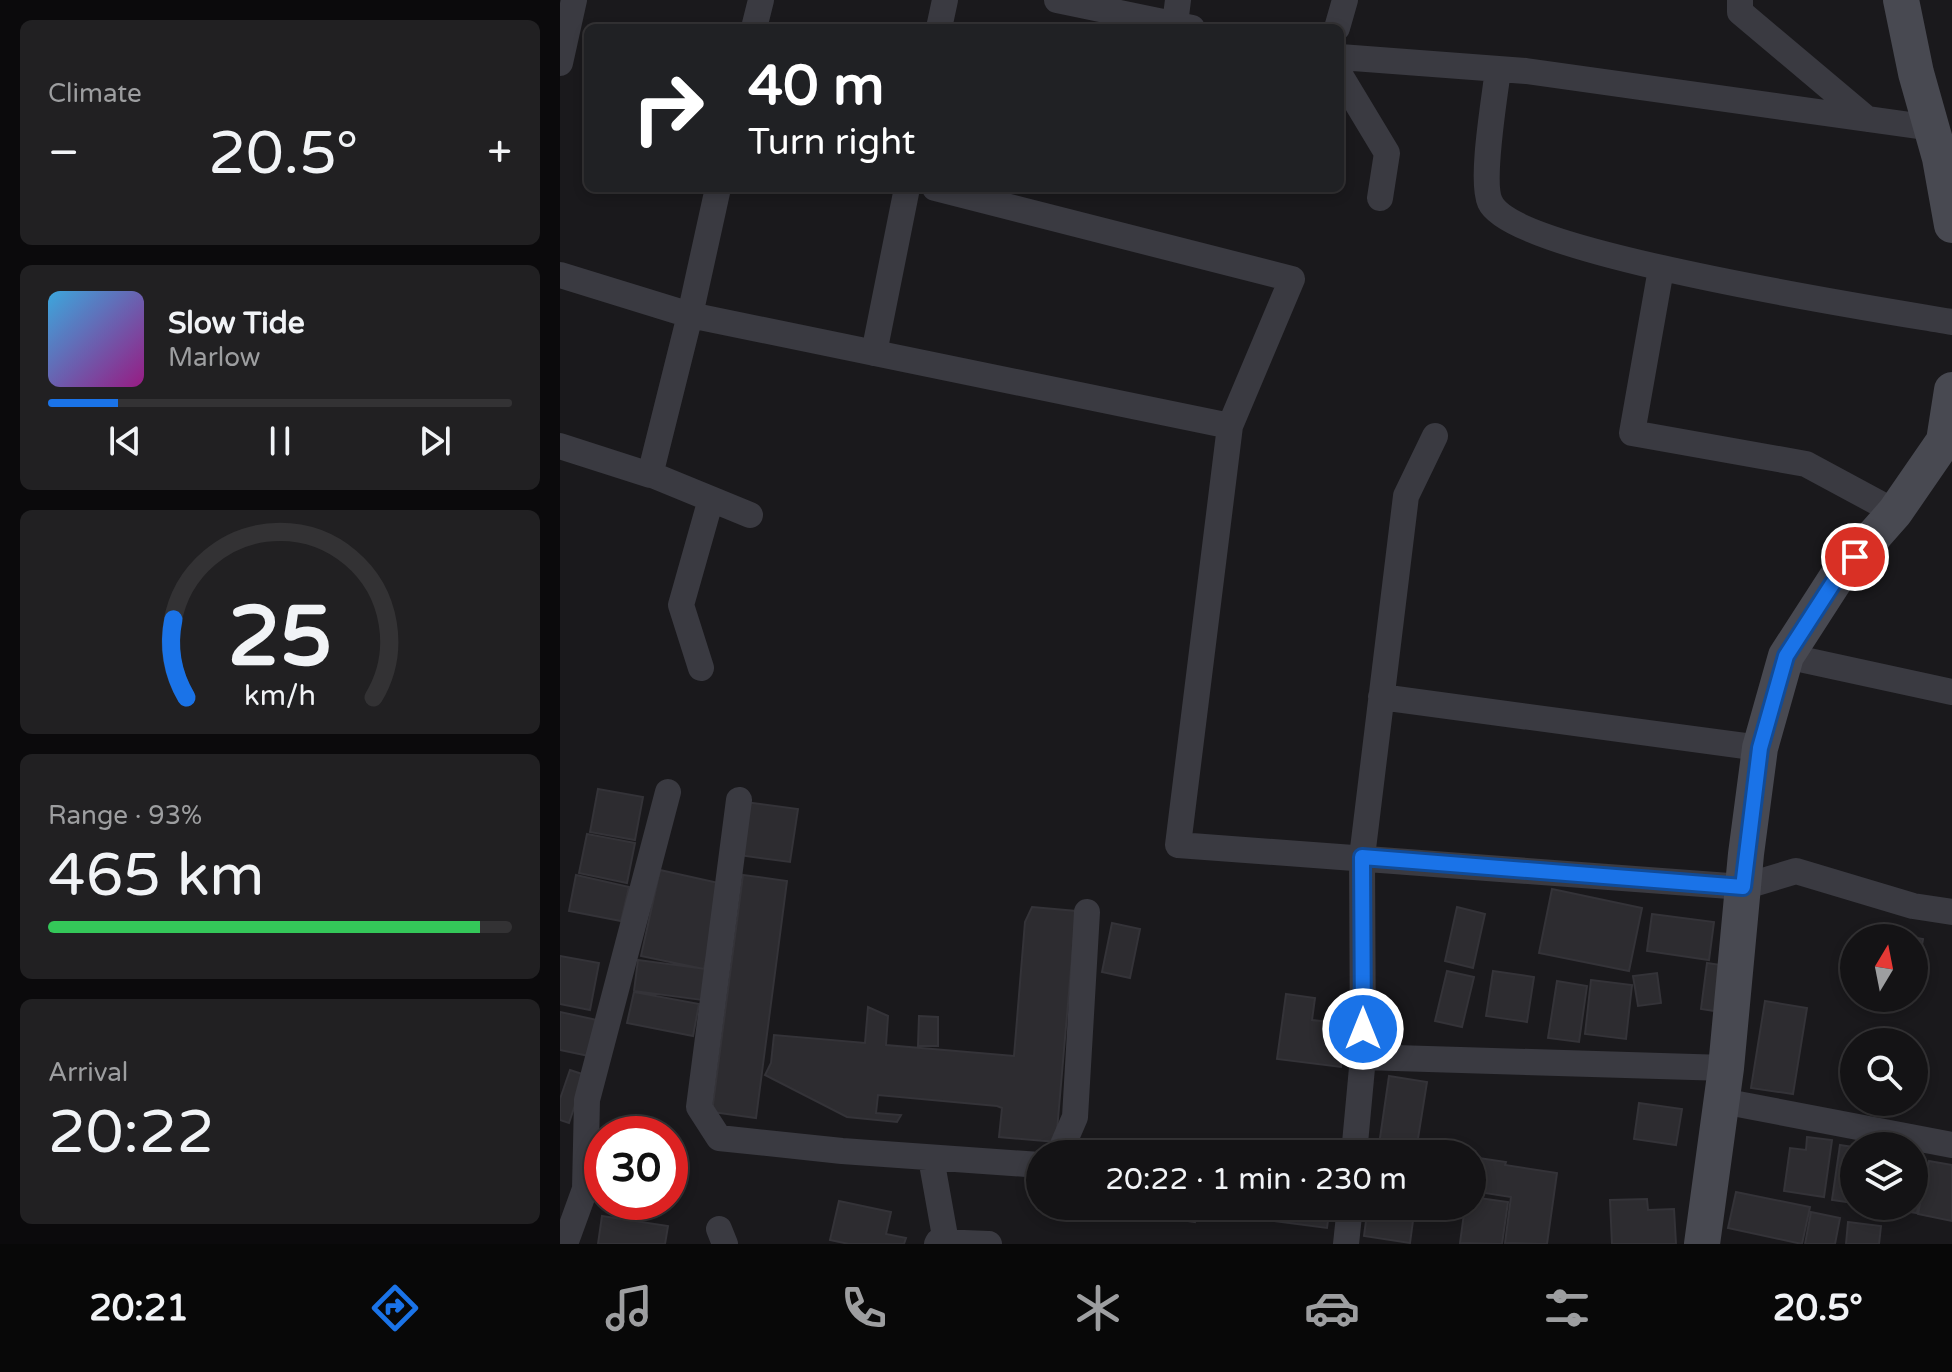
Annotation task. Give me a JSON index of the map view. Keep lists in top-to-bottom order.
{
  "north": "top",
  "page": {
    "tile": [
      "Climate",
      ["Range · 93%", "465 km"],
      ["Arrival", "20:22"]
    ],
    "turn": ["40 m", "Turn right"],
    "heat": ["−", "20.5°", "+"],
    "song": ["Slow Tide", "Marlow"],
    "limit": "30",
    "trip": "20:22 · 1 min · 230 m",
    "tabs": ["20:21", "20.5°"],
    "gauge": ["25", "km/h"]
  }
}
